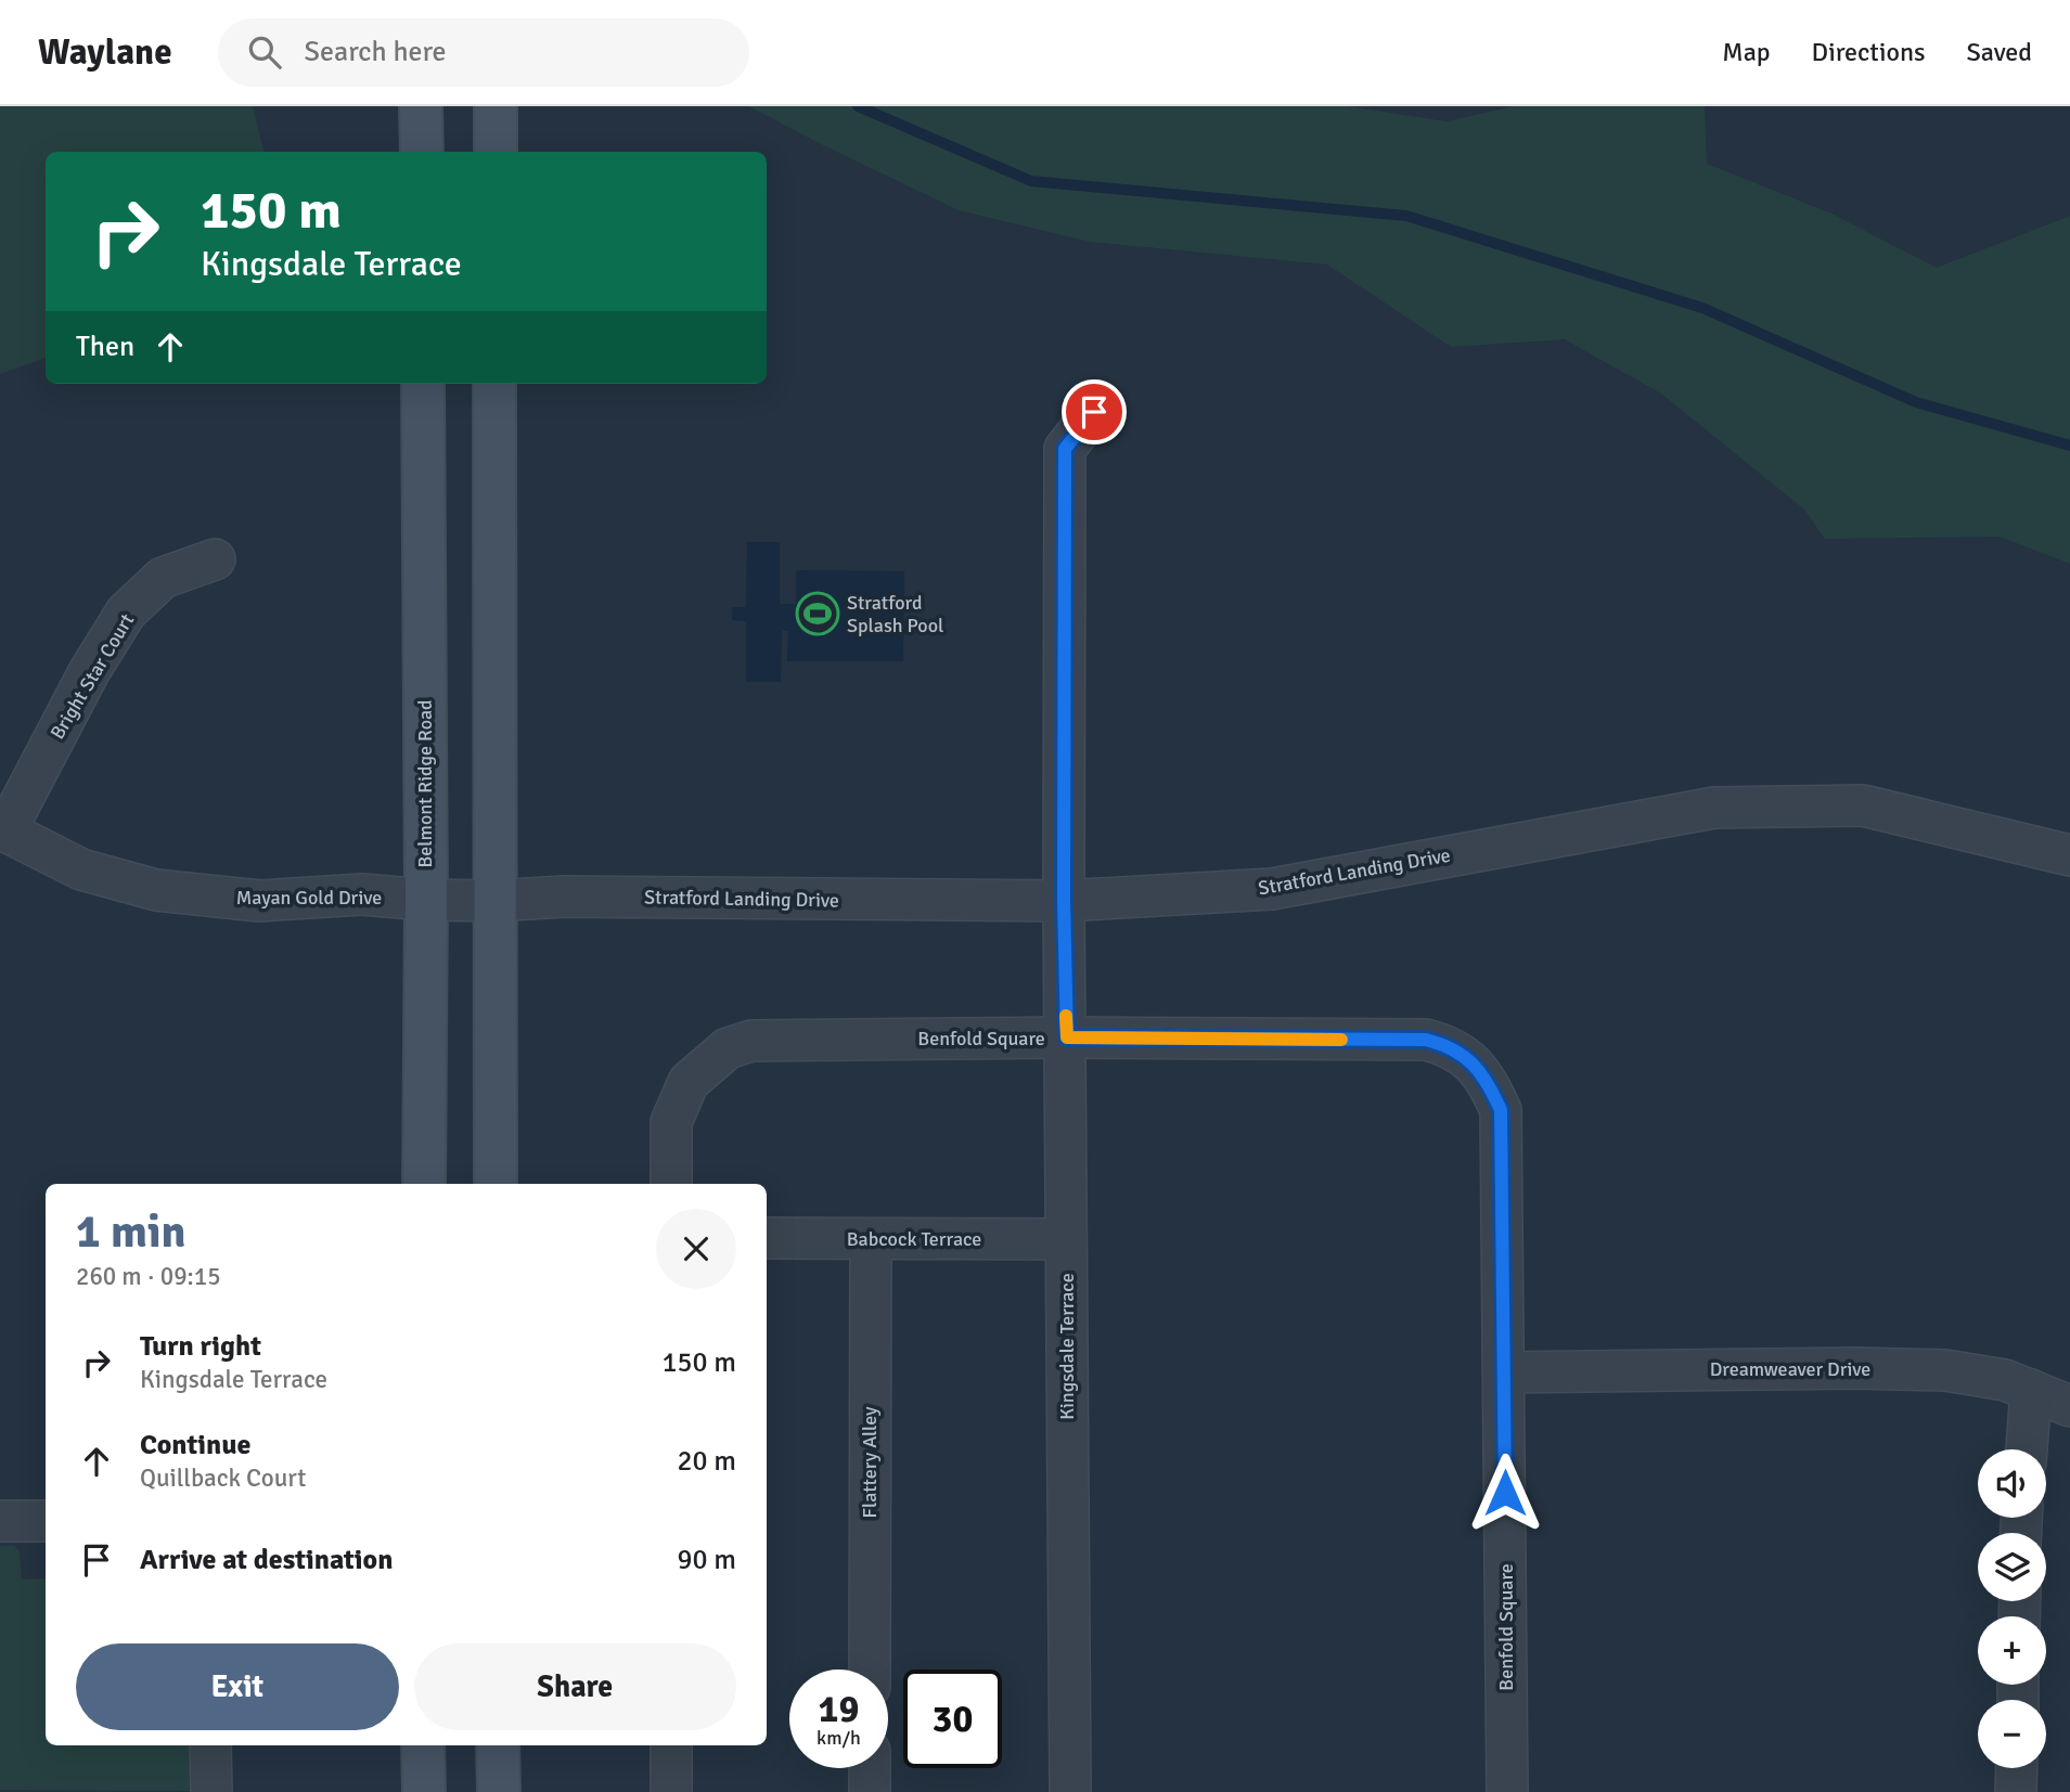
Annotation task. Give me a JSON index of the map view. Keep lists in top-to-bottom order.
{
  "streets": {
    "main road": ["Belmont Ridge Road"],
    "street": [
      "Bright Star Court",
      "Stratford Landing Drive",
      "Mayan Gold Drive",
      "Benfold Square",
      "Babcock Terrace",
      "Kingsdale Terrace",
      "Dreamweaver Drive",
      "Flattery Alley"
    ]
  },
  "crossings": [
    ["Bright Star Court", "Mayan Gold Drive"],
    ["Belmont Ridge Road", "Mayan Gold Drive"],
    ["Stratford Landing Drive", "Mayan Gold Drive"],
    ["Stratford Landing Drive", "Kingsdale Terrace"],
    ["Benfold Square", "Kingsdale Terrace"],
    ["Benfold Square", "Dreamweaver Drive"],
    ["Babcock Terrace", "Kingsdale Terrace"],
    ["Babcock Terrace", "Flattery Alley"]
  ],
  "places": {
    "sports": ["Stratford Splash Pool"]
  },
  "page": {
    "header": "Waylane",
    "search": "Search here",
    "nav": ["Map", "Directions", "Saved"],
    "turn": ["150 m", "Kingsdale Terrace"],
    "then": "Then",
    "heading": ["1 min", "260 m · 09:15"],
    "list": [
      {
        "name": "Turn right",
        "note": "Kingsdale Terrace",
        "value": "150 m"
      },
      {
        "name": "Continue",
        "note": "Quillback Court",
        "value": "20 m"
      },
      {
        "name": "Arrive at destination",
        "value": "90 m"
      }
    ],
    "map_buttons": ["+", "−"],
    "buttons": ["Exit", "Share"],
    "speed": "19 km/h",
    "limit": "30"
  }
}
